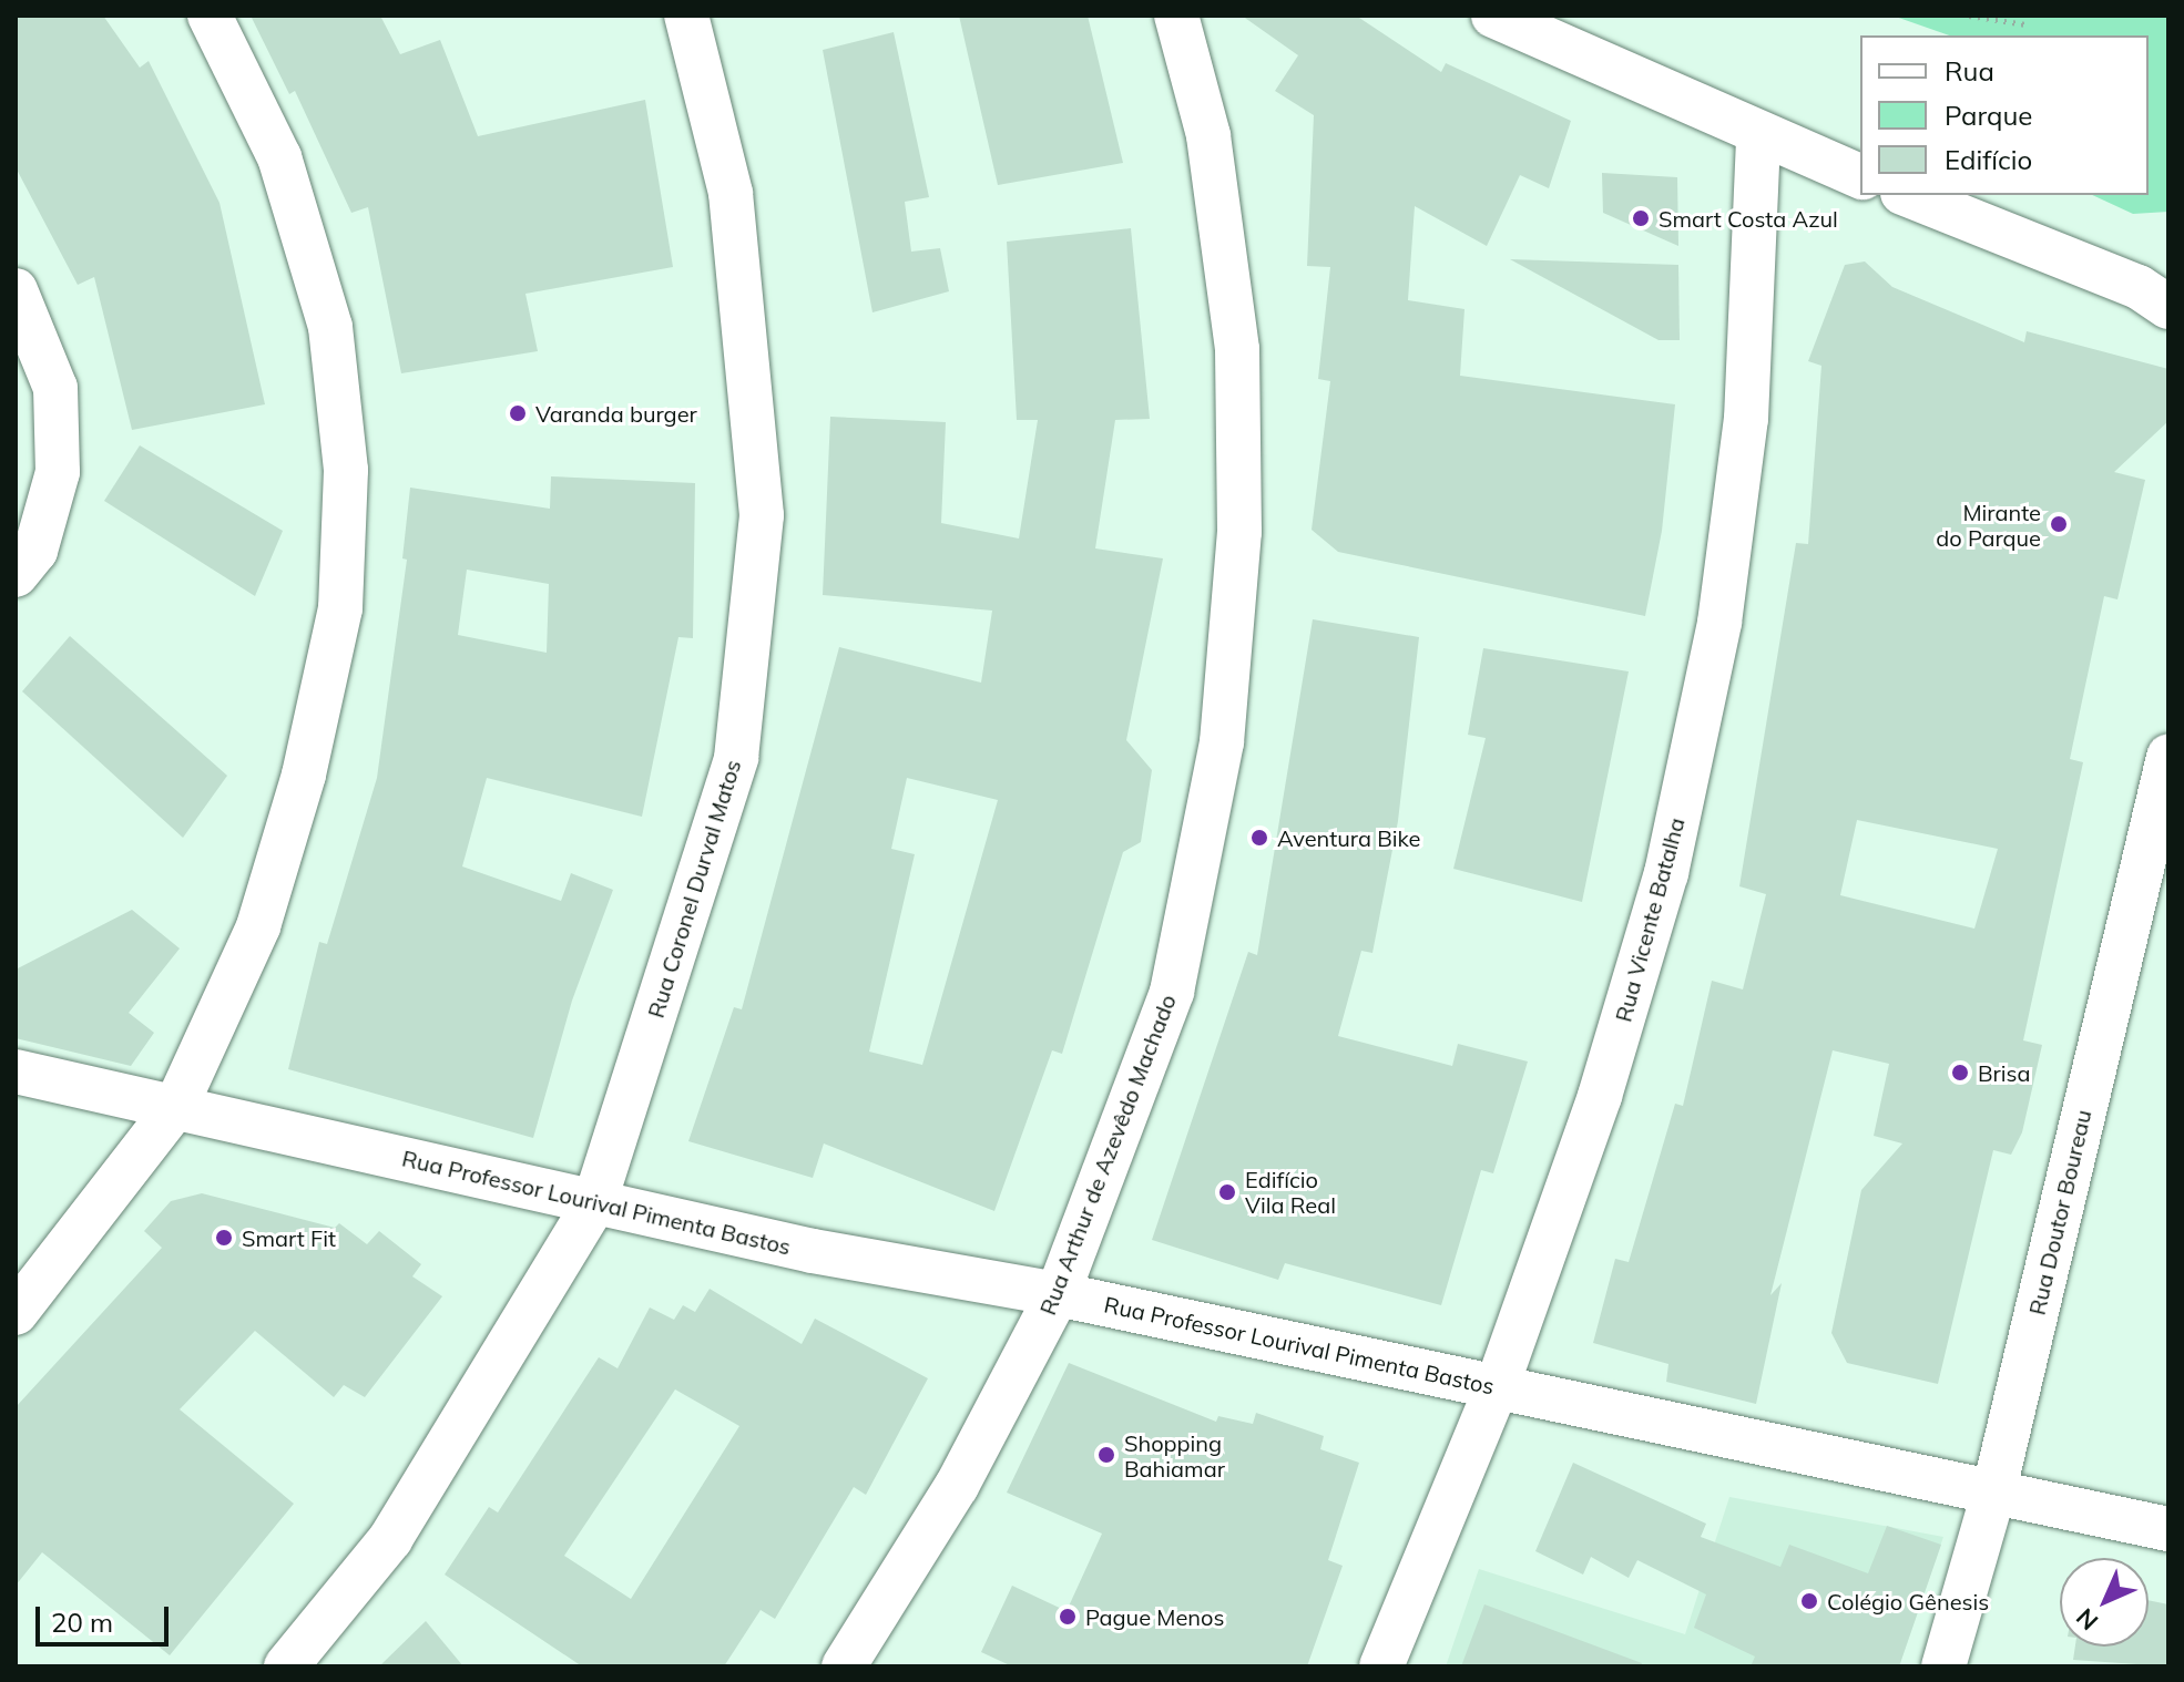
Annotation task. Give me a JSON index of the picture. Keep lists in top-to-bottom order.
{
  "streets": {
    "street": [
      "Rua Coronel Durval Matos",
      "Rua Vicente Batalha",
      "Rua Arthur de Azevêdo Machado",
      "Rua Professor Lourival Pimenta Bastos",
      "Rua Doutor Boureau"
    ]
  },
  "crossings": [
    ["Rua Coronel Durval Matos", "Rua Professor Lourival Pimenta Bastos"],
    ["Rua Vicente Batalha", "Rua Professor Lourival Pimenta Bastos"],
    ["Rua Arthur de Azevêdo Machado", "Rua Professor Lourival Pimenta Bastos"],
    ["Rua Professor Lourival Pimenta Bastos", "Rua Doutor Boureau"]
  ],
  "places": [
    "Smart Costa Azul",
    "Varanda burger",
    "Mirante do Parque",
    "Aventura Bike",
    "Brisa",
    "Edifício Vila Real",
    "Smart Fit",
    "Shopping Bahiamar",
    "Colégio Gênesis",
    "Pague Menos"
  ],
  "legend": ["Rua", "Parque", "Edifício"],
  "scale_bar": "20 m",
  "north": "bottom left"
}
